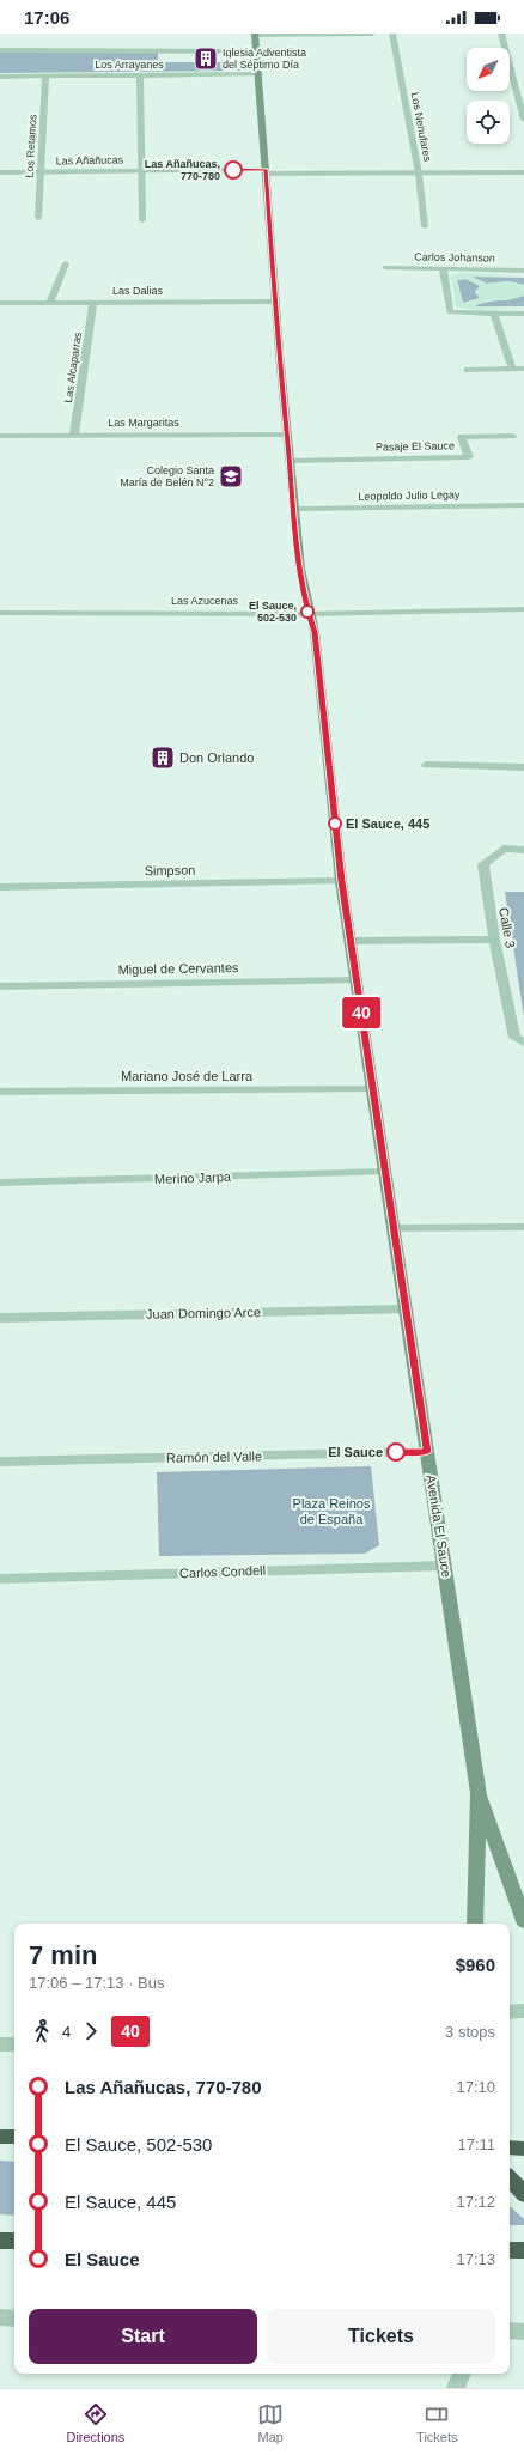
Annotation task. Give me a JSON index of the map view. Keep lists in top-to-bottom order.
{
  "streets": {
    "main road": ["Avenida El Sauce"],
    "street": [
      "Los Arrayanes",
      "Los Nenufares",
      "Los Retamos",
      "Las Añañucas",
      "Carlos Johanson",
      "Las Dalias",
      "Las Alcaparras",
      "Las Margaritas",
      "Pasaje El Sauce",
      "Leopoldo Julio Legay",
      "Las Azucenas",
      "Simpson",
      "Calle 3",
      "Miguel de Cervantes",
      "Mariano José de Larra",
      "Merino Jarpa",
      "Juan Domingo Arce",
      "Ramón del Valle",
      "Carlos Condell"
    ]
  },
  "crossings": [
    ["Los Arrayanes", "Los Retamos"],
    ["Los Arrayanes", "Avenida El Sauce"],
    ["Los Nenufares", "Las Añañucas"],
    ["Los Retamos", "Las Añañucas"],
    ["Las Añañucas", "Avenida El Sauce"],
    ["Las Dalias", "Las Alcaparras"],
    ["Las Dalias", "Avenida El Sauce"],
    ["Las Alcaparras", "Las Margaritas"],
    ["Las Margaritas", "Avenida El Sauce"],
    ["Pasaje El Sauce", "Avenida El Sauce"],
    ["Leopoldo Julio Legay", "Avenida El Sauce"],
    ["Las Azucenas", "Avenida El Sauce"],
    ["Simpson", "Avenida El Sauce"],
    ["Miguel de Cervantes", "Avenida El Sauce"],
    ["Mariano José de Larra", "Avenida El Sauce"],
    ["Merino Jarpa", "Avenida El Sauce"],
    ["Juan Domingo Arce", "Avenida El Sauce"],
    ["Ramón del Valle", "Avenida El Sauce"],
    ["Avenida El Sauce", "Carlos Condell"]
  ],
  "parks": ["Plaza Reinos de España"],
  "places": {
    "building": ["Iglesia Adventista del Séptimo Día", "Don Orlando"],
    "other": [
      "Las Añañucas, 770-780",
      "El Sauce, 502-530",
      "El Sauce, 445",
      "El Sauce"
    ],
    "school or university": ["Colegio Santa María de Belén N°2"]
  },
  "lines": ["bus line 40"],
  "north": "bottom left",
  "page": {
    "status": "17:06",
    "on_map": "40",
    "heading": ["7 min", "17:06 – 17:13 · Bus", "$960"],
    "legs": ["4", "40", "3 stops"],
    "list": [
      {
        "name": "Las Añañucas, 770-780",
        "value": "17:10"
      },
      {
        "name": "El Sauce, 502-530",
        "value": "17:11"
      },
      {
        "name": "El Sauce, 445",
        "value": "17:12"
      },
      {
        "name": "El Sauce",
        "value": "17:13"
      }
    ],
    "buttons": ["Start", "Tickets"],
    "tabs": ["Directions", "Map", "Tickets"]
  }
}
